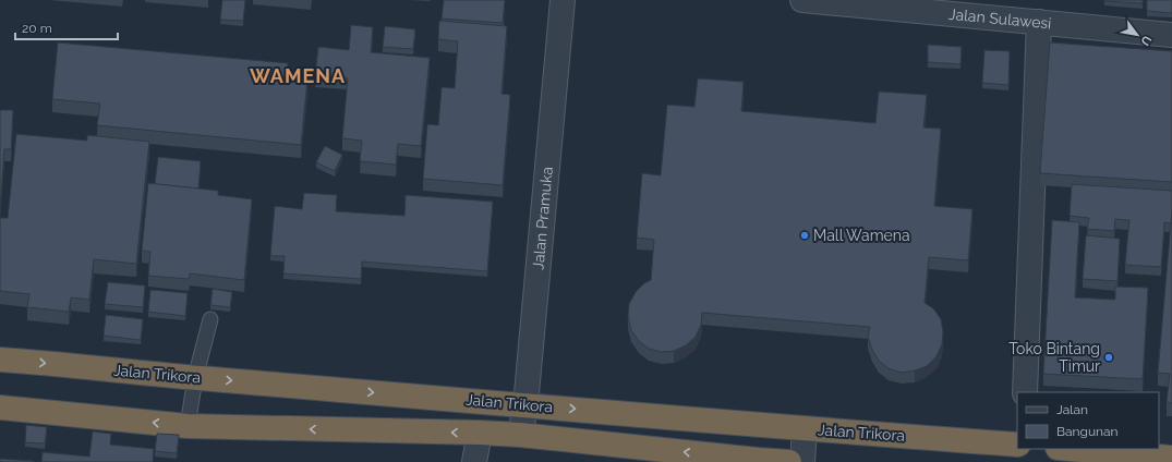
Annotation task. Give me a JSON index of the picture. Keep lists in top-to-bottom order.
{
  "streets": {
    "highway": ["Jalan Trikora"],
    "street": ["Jalan Sulawesi", "Jalan Pramuka"]
  },
  "crossings": [
    ["Jalan Pramuka", "Jalan Trikora"]
  ],
  "districts": ["WAMENA"],
  "places": ["Mall Wamena", "Toko Bintang Timur"],
  "legend": ["Jalan", "Bangunan"],
  "scale_bar": "20 m",
  "north": "bottom right"
}
